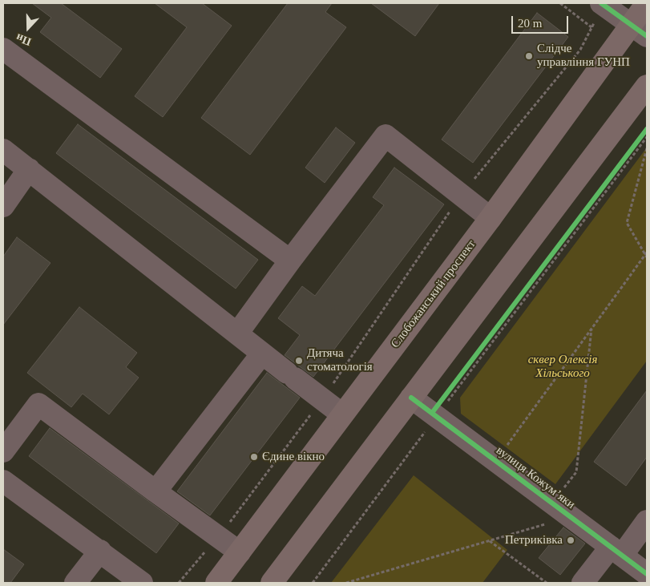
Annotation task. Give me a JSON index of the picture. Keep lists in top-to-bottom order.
{
  "streets": {
    "main road": ["Слобожанський проспект"],
    "street": ["вулиця Кожум’яки"]
  },
  "parks": ["сквер Олексія Хільського"],
  "places": [
    "Слідче управління ГУНП",
    "Дитяча стоматологія",
    "Єдине вікно",
    "Петриківка"
  ],
  "scale_bar": "20 m",
  "north": "bottom"
}
